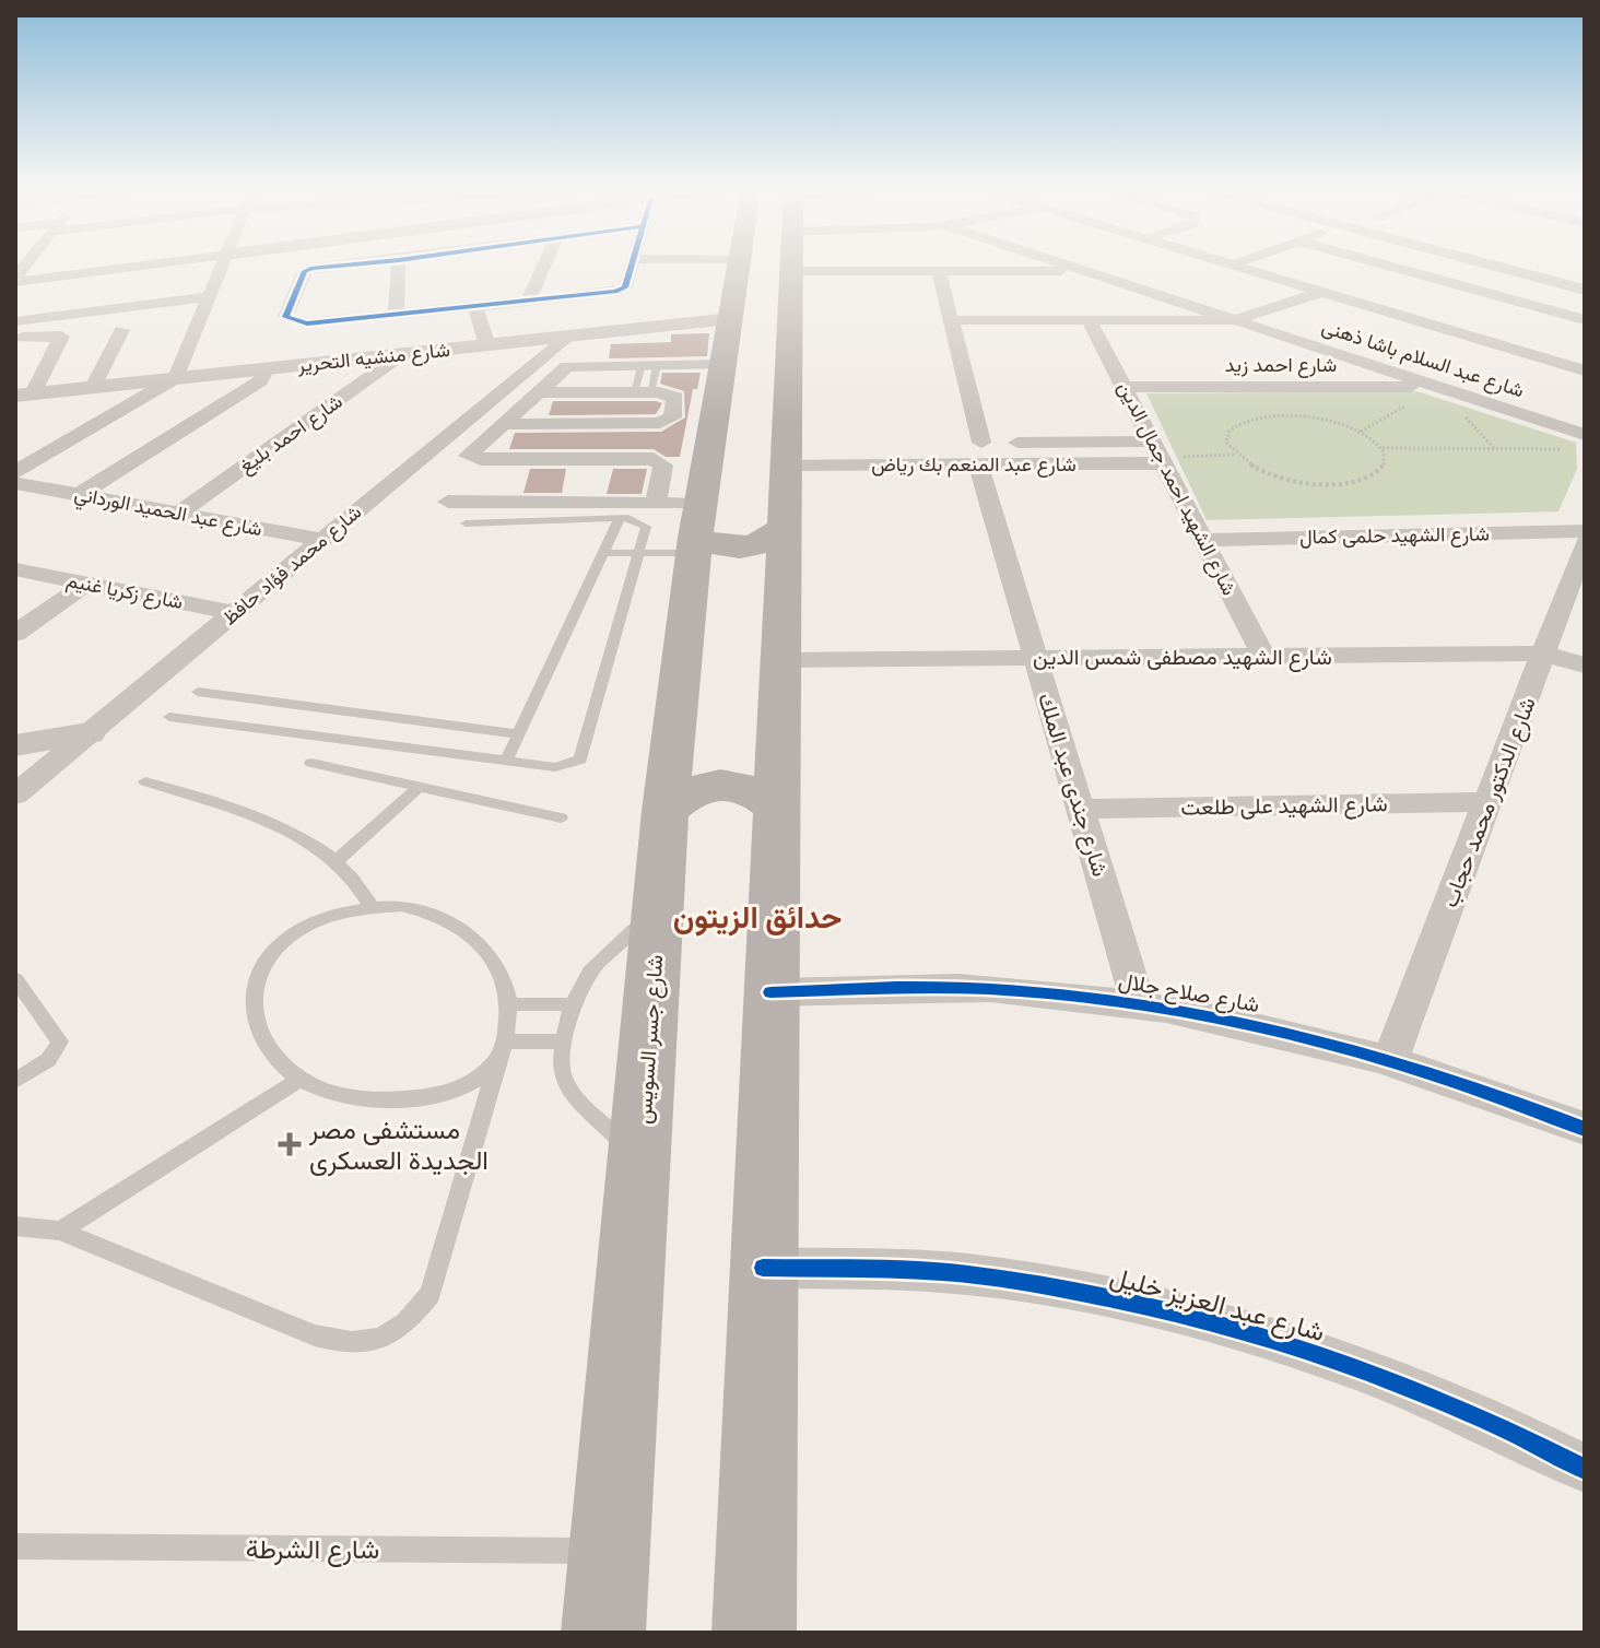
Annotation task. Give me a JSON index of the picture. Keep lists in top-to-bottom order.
{
  "streets": {
    "main road": ["شارع جسر السويس"],
    "street": [
      "شارع منشيه التحرير",
      "شارع عبد السلام باشا ذهنى",
      "شارع احمد زيد",
      "شارع احمد بليغ",
      "شارع عبد المنعم بك رياض",
      "شارع الشهيد احمد جمال الدين",
      "شارع عبد الحميد الورداني",
      "شارع الشهيد حلمى كمال",
      "شارع محمد فؤاد حافظ",
      "شارع زكريا غنيم",
      "شارع الشهيد مصطفى شمس الدين",
      "شارع جندى عبد الملك",
      "شارع الدكتور محمد حجاب",
      "شارع الشهيد على طلعت",
      "شارع صلاح جلال",
      "شارع عبد العزيز خليل"
    ],
    "lane": ["شارع الشرطة"]
  },
  "crossings": [
    ["شارع منشيه التحرير", "شارع احمد بليغ"],
    ["شارع منشيه التحرير", "شارع محمد فؤاد حافظ"],
    ["شارع منشيه التحرير", "شارع جسر السويس"],
    ["شارع عبد السلام باشا ذهنى", "شارع احمد زيد"],
    ["شارع احمد زيد", "شارع الشهيد احمد جمال الدين"],
    ["شارع احمد بليغ", "شارع عبد الحميد الورداني"],
    ["شارع عبد المنعم بك رياض", "شارع الشهيد احمد جمال الدين"],
    ["شارع عبد المنعم بك رياض", "شارع جندى عبد الملك"],
    ["شارع الشهيد احمد جمال الدين", "شارع الشهيد حلمى كمال"],
    ["شارع الشهيد احمد جمال الدين", "شارع الشهيد مصطفى شمس الدين"],
    ["شارع عبد الحميد الورداني", "شارع محمد فؤاد حافظ"],
    ["شارع محمد فؤاد حافظ", "شارع زكريا غنيم"],
    ["شارع الشهيد مصطفى شمس الدين", "شارع جندى عبد الملك"],
    ["شارع الشهيد مصطفى شمس الدين", "شارع الدكتور محمد حجاب"],
    ["شارع جندى عبد الملك", "شارع الشهيد على طلعت"],
    ["شارع جندى عبد الملك", "شارع صلاح جلال"],
    ["شارع الدكتور محمد حجاب", "شارع الشهيد على طلعت"],
    ["شارع الدكتور محمد حجاب", "شارع صلاح جلال"],
    ["شارع جسر السويس", "شارع الشرطة"]
  ],
  "districts": ["حدائق الزيتون"],
  "places": {
    "health": ["مستشفى مصر الجديدة العسكرى"]
  }
}
